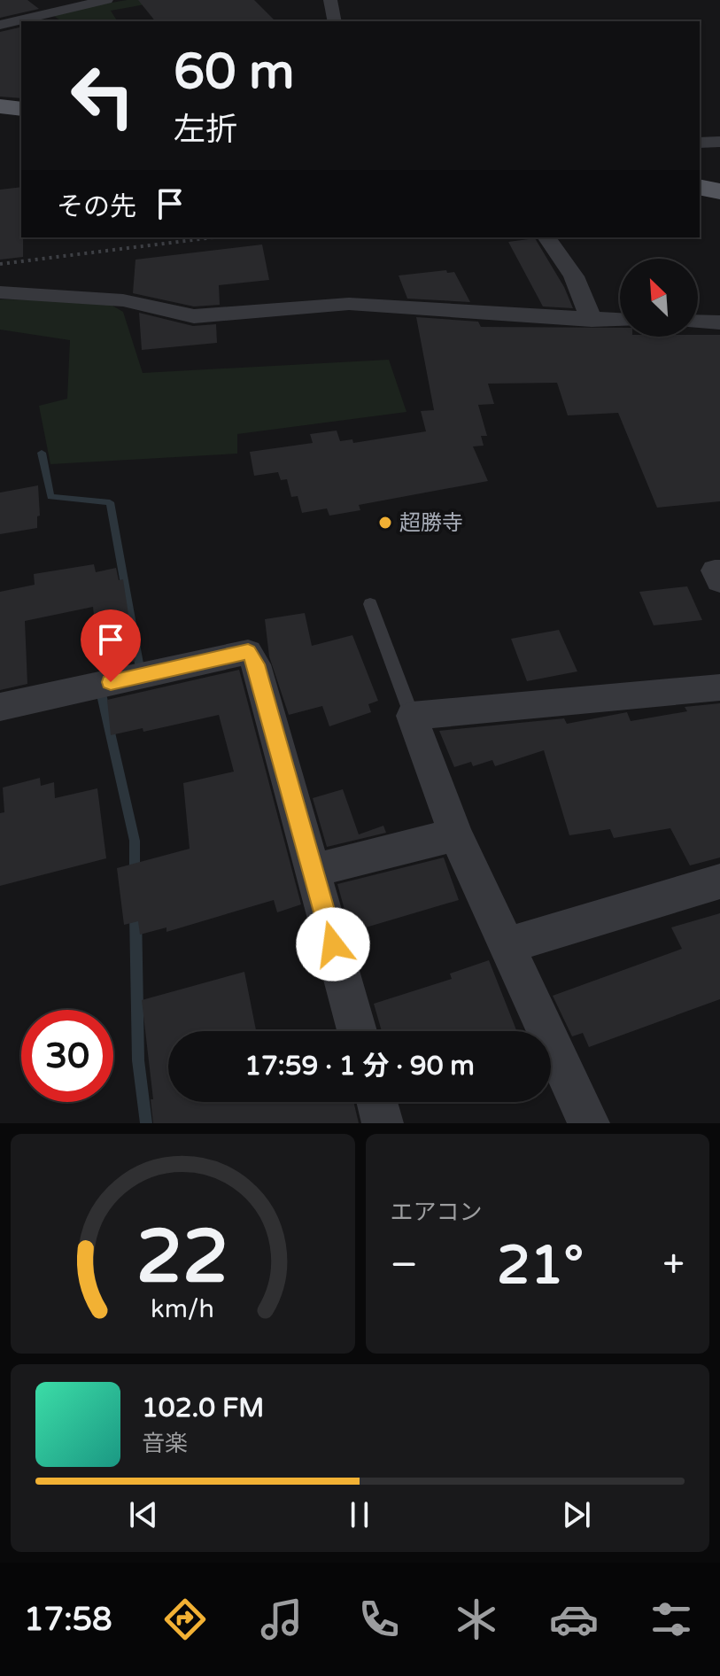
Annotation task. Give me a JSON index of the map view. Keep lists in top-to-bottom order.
{
  "places": ["超勝寺"],
  "north": "top left",
  "page": {
    "turn": ["60 m", "左折"],
    "then": "その先",
    "limit": "30",
    "trip": "17:59 · 1 分 · 90 m",
    "tile": "エアコン",
    "heat": ["−", "21°", "+"],
    "song": ["102.0 FM", "音楽"],
    "tabs": "17:58",
    "gauge": ["22", "km/h"]
  }
}
